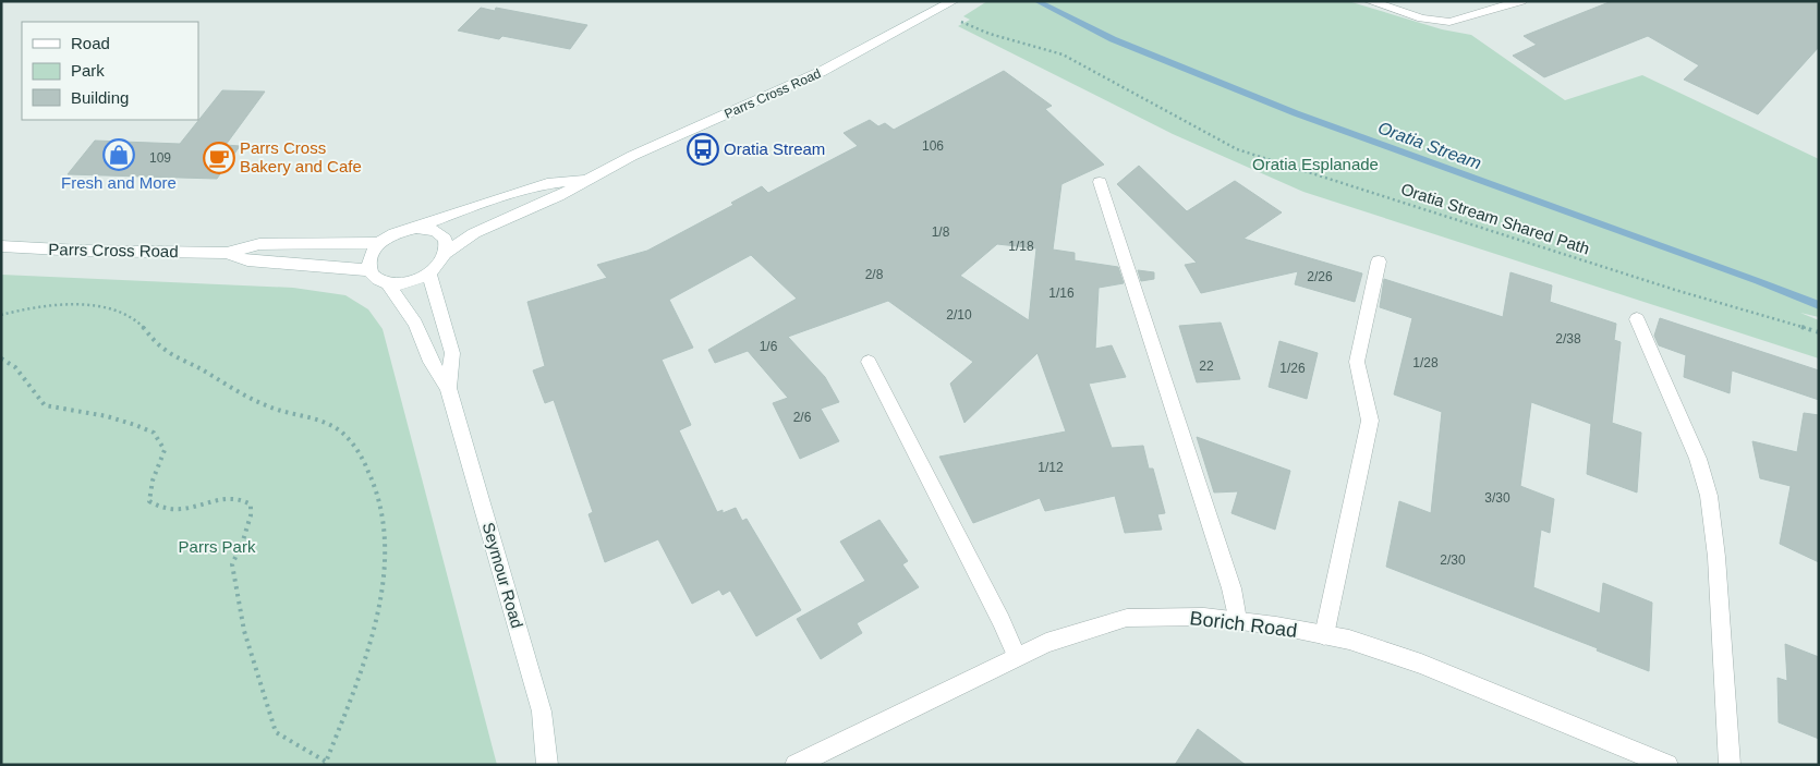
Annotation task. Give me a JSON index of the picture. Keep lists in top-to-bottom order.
{
  "streets": {
    "main road": ["Parrs Cross Road", "Seymour Road", "Borich Road"],
    "path": ["Oratia Stream Shared Path"]
  },
  "crossings": [
    ["Parrs Cross Road", "Seymour Road"]
  ],
  "water": ["Oratia Stream"],
  "parks": ["Oratia Esplanade", "Parrs Park"],
  "places": {
    "bus stop": ["Oratia Stream"],
    "shop": ["Fresh and More"],
    "cafe": ["Parrs Cross Bakery and Cafe"]
  },
  "house_numbers": [
    "106",
    "109",
    "1/8",
    "1/18",
    "2/8",
    "2/26",
    "1/16",
    "2/10",
    "2/38",
    "1/6",
    "1/28",
    "22",
    "1/26",
    "2/6",
    "1/12",
    "3/30",
    "2/30"
  ],
  "legend": ["Road", "Park", "Building"]
}
